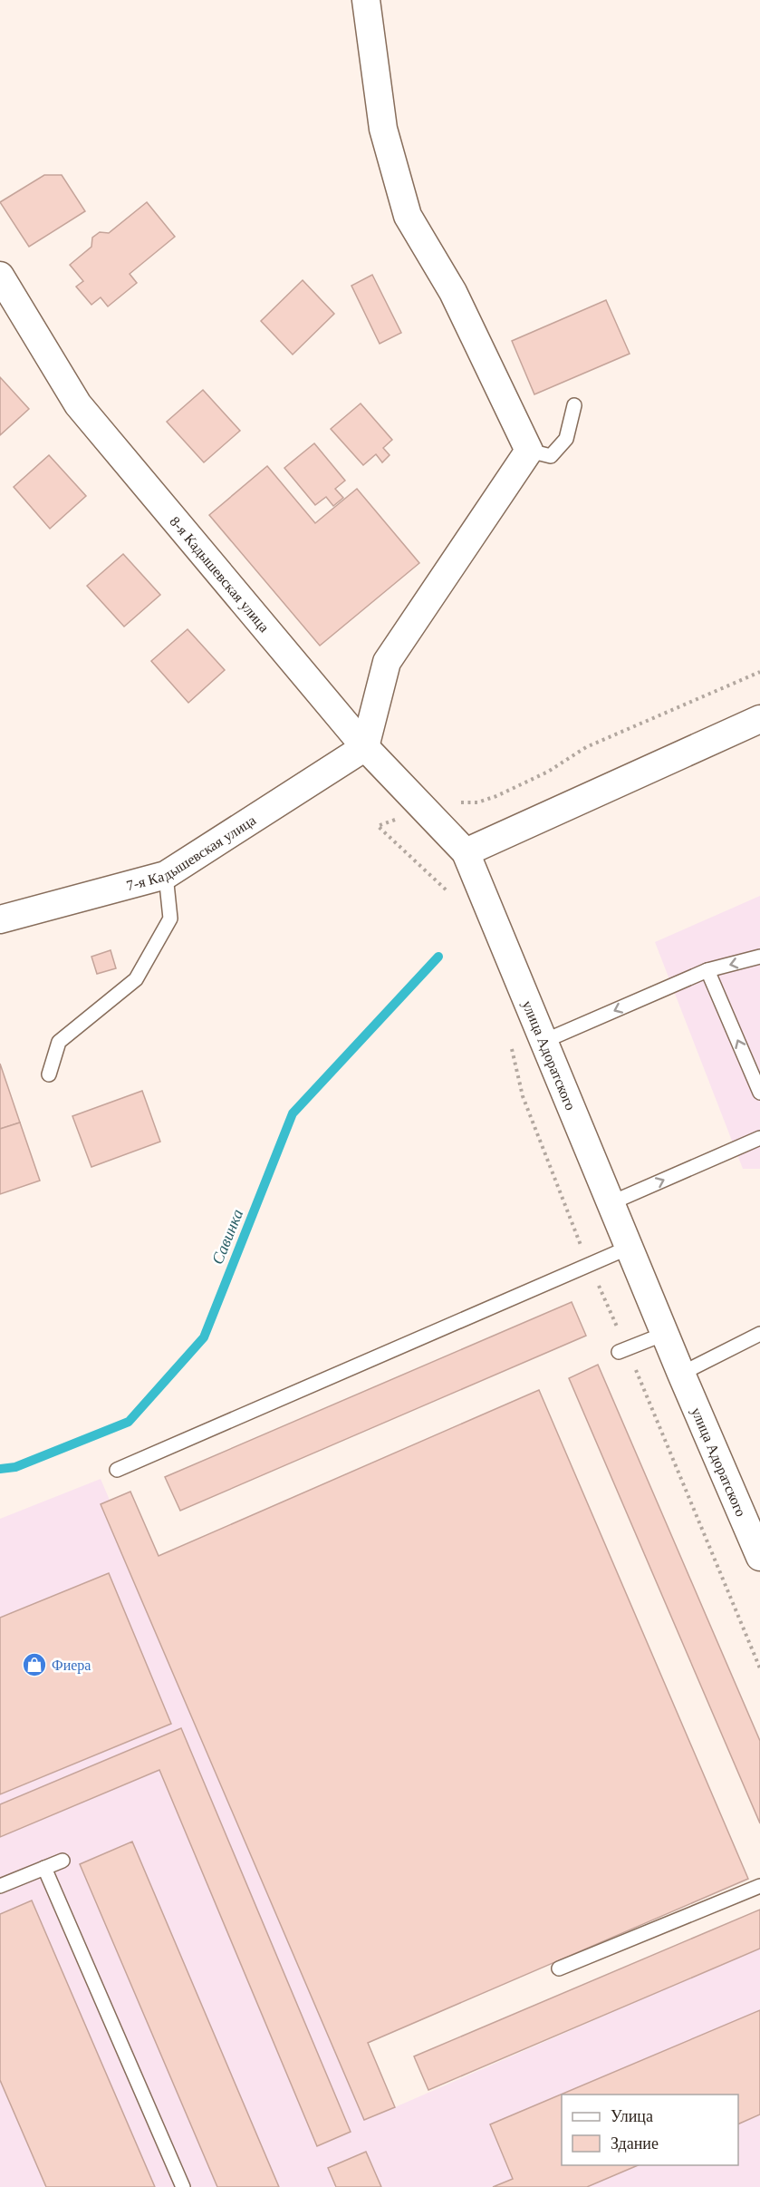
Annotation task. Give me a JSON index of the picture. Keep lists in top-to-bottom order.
{
  "streets": {
    "street": ["8-я Кадышевская улица", "7-я Кадышевская улица", "улица Адоратского"]
  },
  "crossings": [
    ["8-я Кадышевская улица", "7-я Кадышевская улица"],
    ["8-я Кадышевская улица", "улица Адоратского"]
  ],
  "water": ["Савинка"],
  "places": {
    "shop": ["Фиера"]
  },
  "legend": ["Улица", "Здание"]
}
